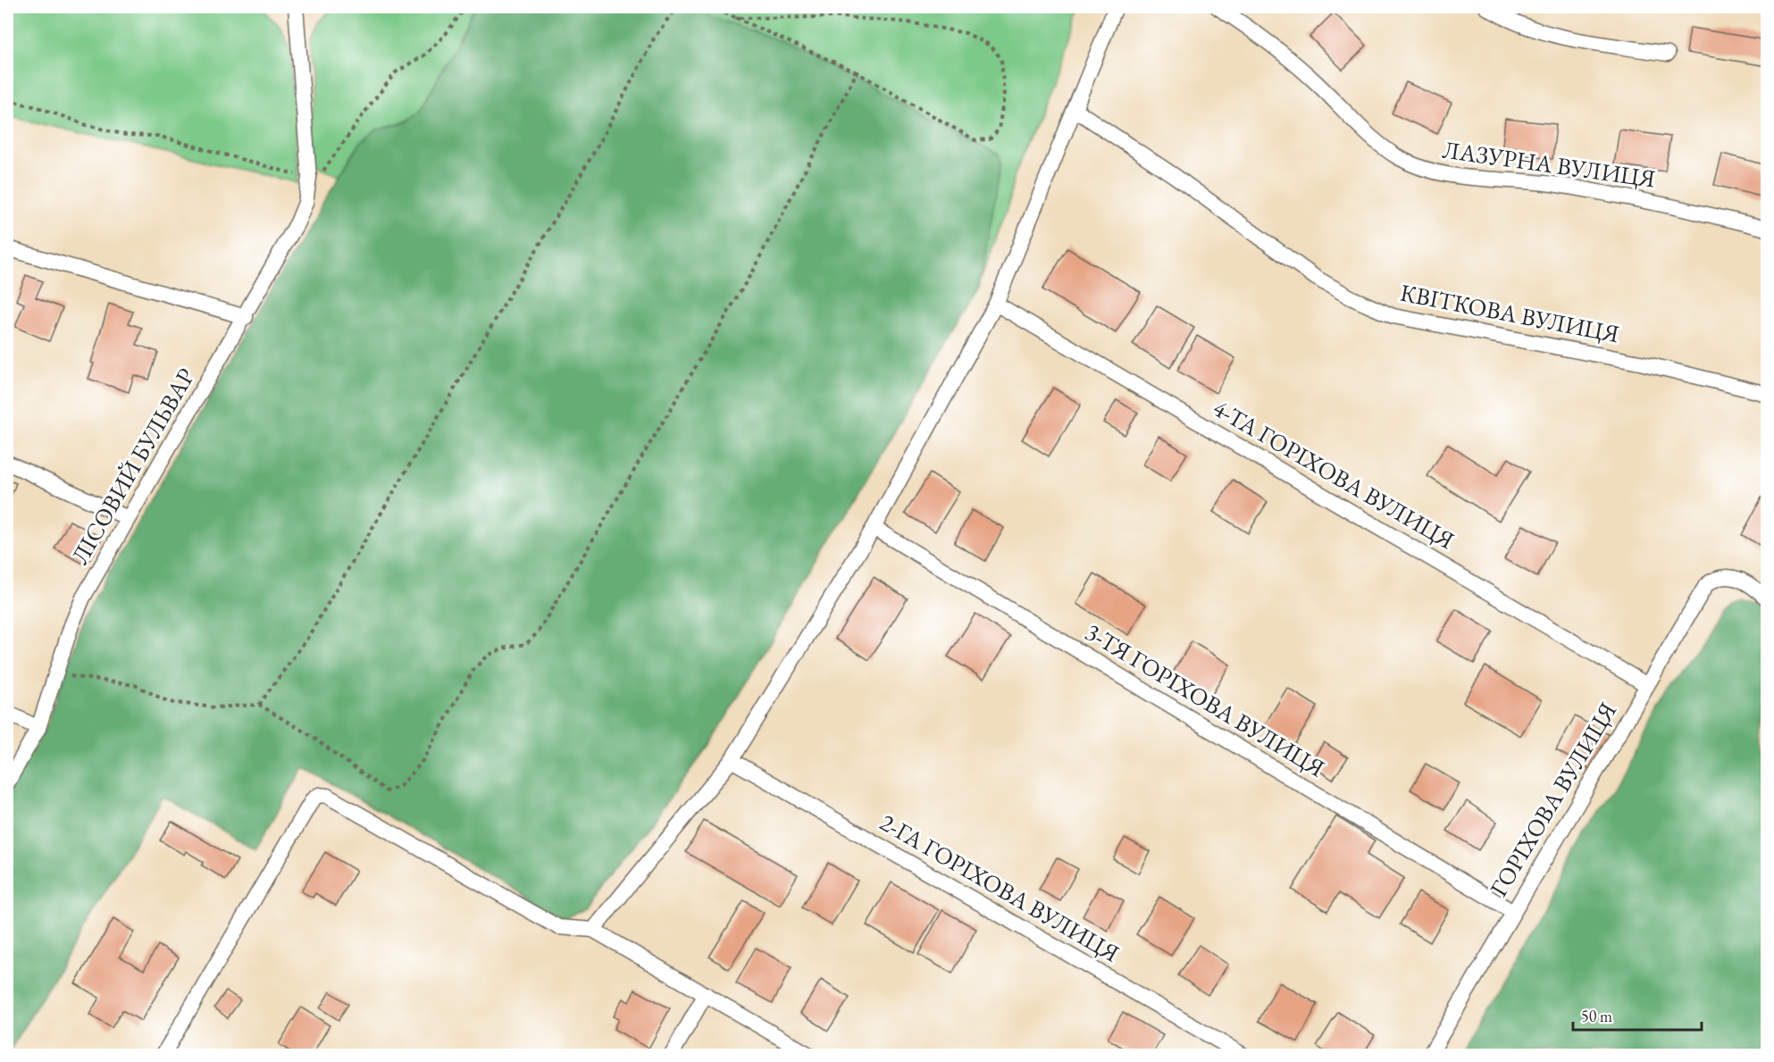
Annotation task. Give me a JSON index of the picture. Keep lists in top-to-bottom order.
{
  "streets": {
    "street": [
      "ЛАЗУРНА ВУЛИЦЯ",
      "КВІТКОВА ВУЛИЦЯ",
      "ЛІСОВИЙ БУЛЬВАР",
      "4-ТА ГОРІХОВА ВУЛИЦЯ",
      "3-ТЯ ГОРІХОВА ВУЛИЦЯ",
      "ГОРІХОВА ВУЛИЦЯ",
      "2-ГА ГОРІХОВА ВУЛИЦЯ"
    ]
  },
  "crossings": [
    ["4-ТА ГОРІХОВА ВУЛИЦЯ", "ГОРІХОВА ВУЛИЦЯ"],
    ["3-ТЯ ГОРІХОВА ВУЛИЦЯ", "ГОРІХОВА ВУЛИЦЯ"]
  ],
  "scale_bar": "50 m"
}
